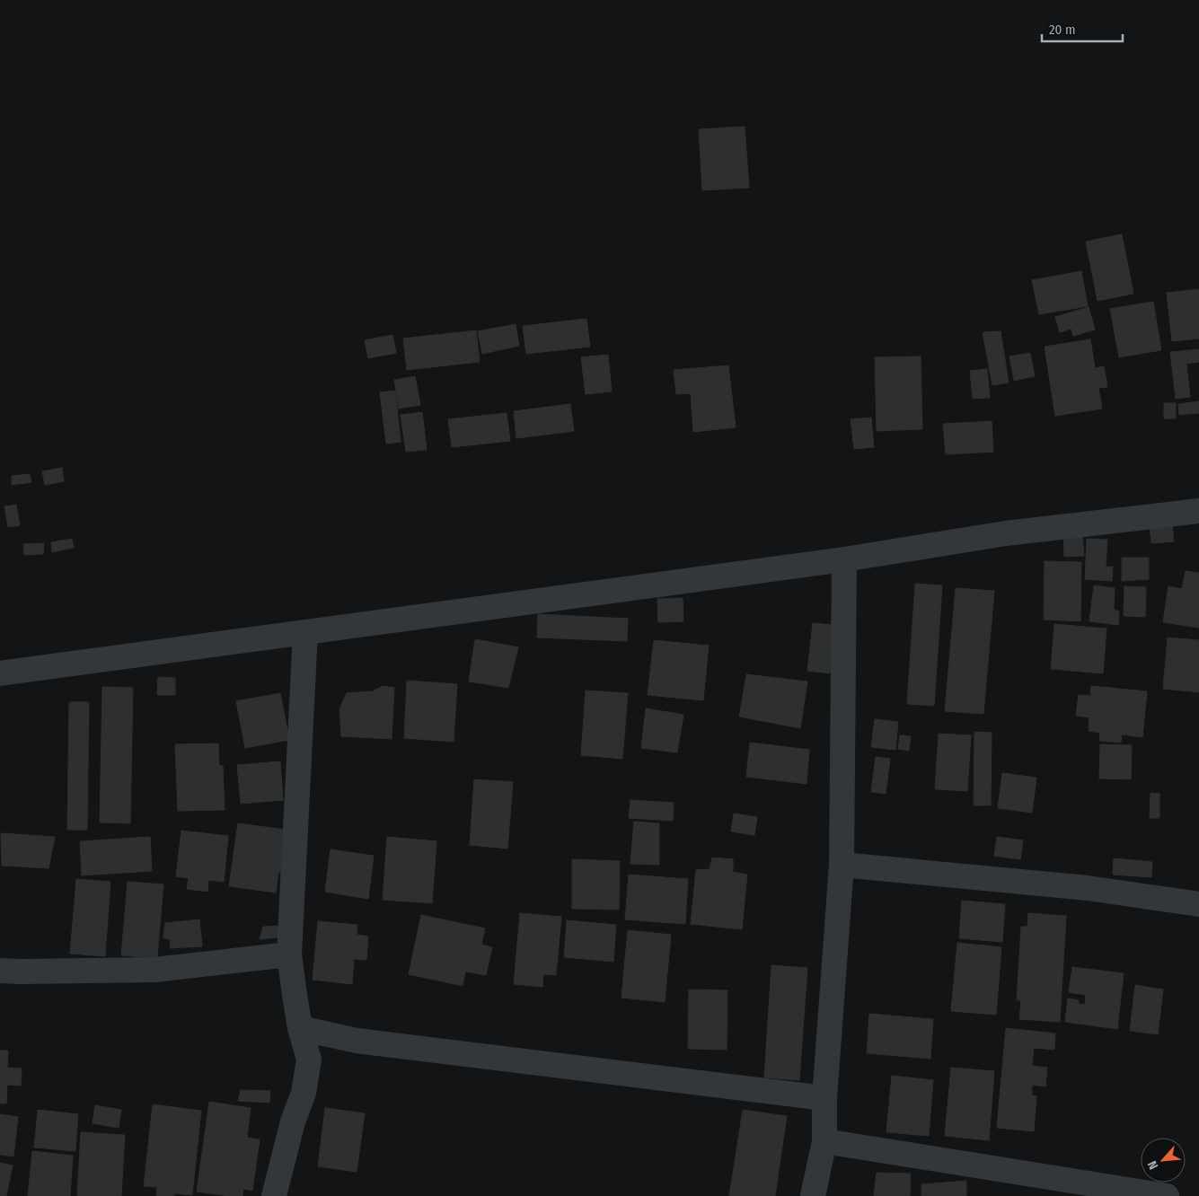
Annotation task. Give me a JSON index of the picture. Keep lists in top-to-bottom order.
{
  "scale_bar": "20 m",
  "north": "bottom left"
}
